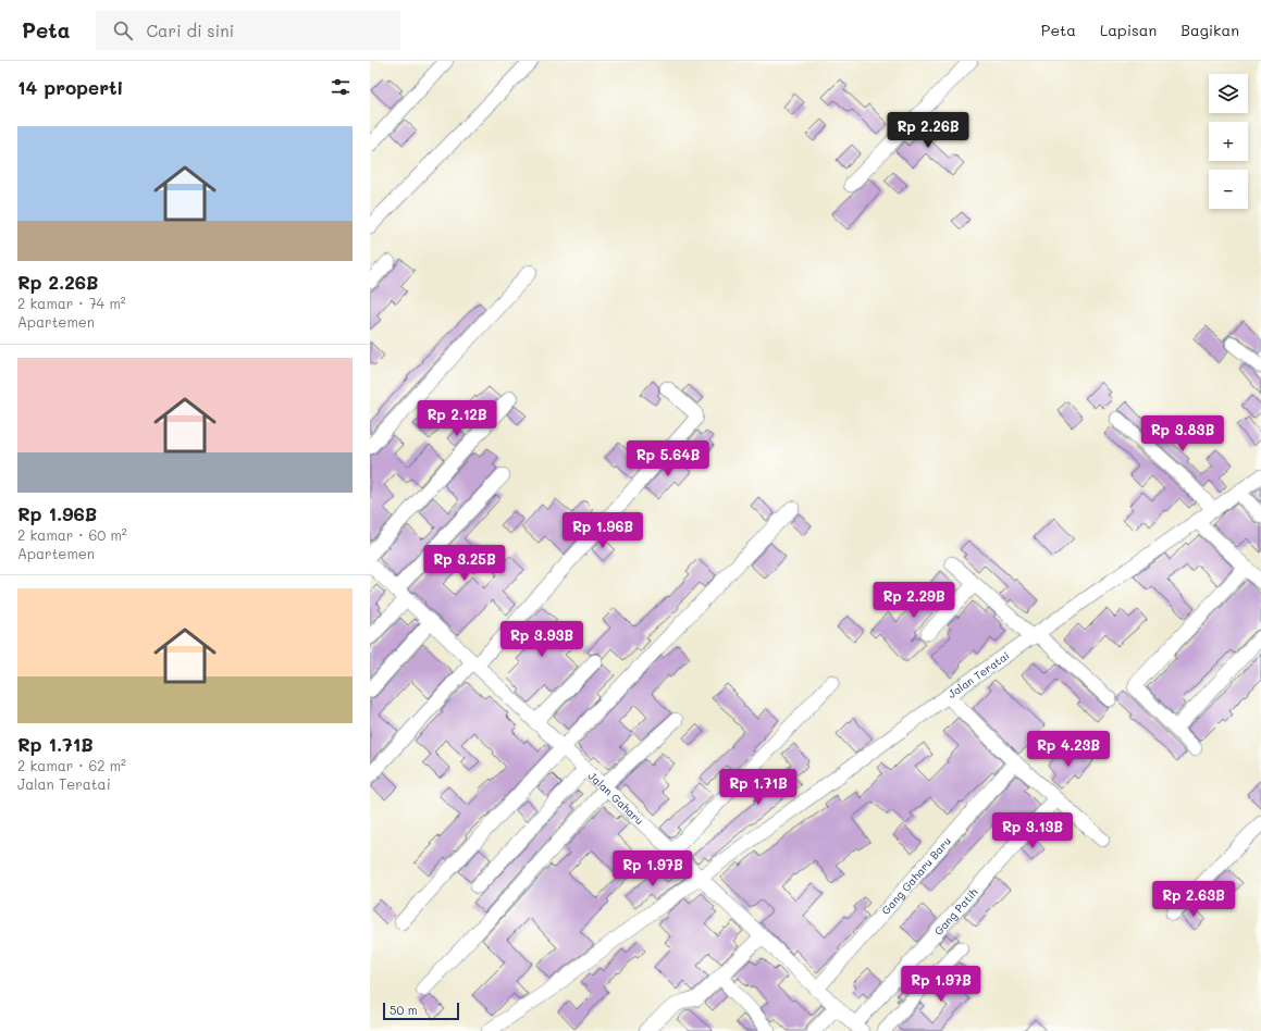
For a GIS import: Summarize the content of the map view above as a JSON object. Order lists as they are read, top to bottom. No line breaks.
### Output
{"streets":{"street":["Jalan Teratai","Jalan Gaharu","Gang Gaharu Baru","Gang Patih"]},"crossings":[["Jalan Teratai","Jalan Gaharu"],["Jalan Gaharu","Gang Gaharu Baru"],["Jalan Gaharu","Gang Patih"]],"scale_bar":"50 m","page":{"header":"Peta","search":"Cari di sini","nav":["Peta","Lapisan","Bagikan"],"heading":"14 properti","map_buttons":["+","−"],"price":["Rp 2.26B","Rp 2.12B","Rp 3.83B","Rp 5.64B","Rp 1.96B","Rp 3.25B","Rp 2.29B","Rp 3.93B","Rp 4.23B","Rp 1.71B","Rp 3.13B","Rp 1.97B","Rp 2.63B","Rp 1.97B"],"list":[{"name":"Rp 2.26B","note":"2 kamar · 74 m² · Apartemen"},{"name":"Rp 1.96B","note":"2 kamar · 60 m² · Apartemen"},{"name":"Rp 1.71B","note":"2 kamar · 62 m² · Jalan Teratai"}],"scale":"50 m"}}
